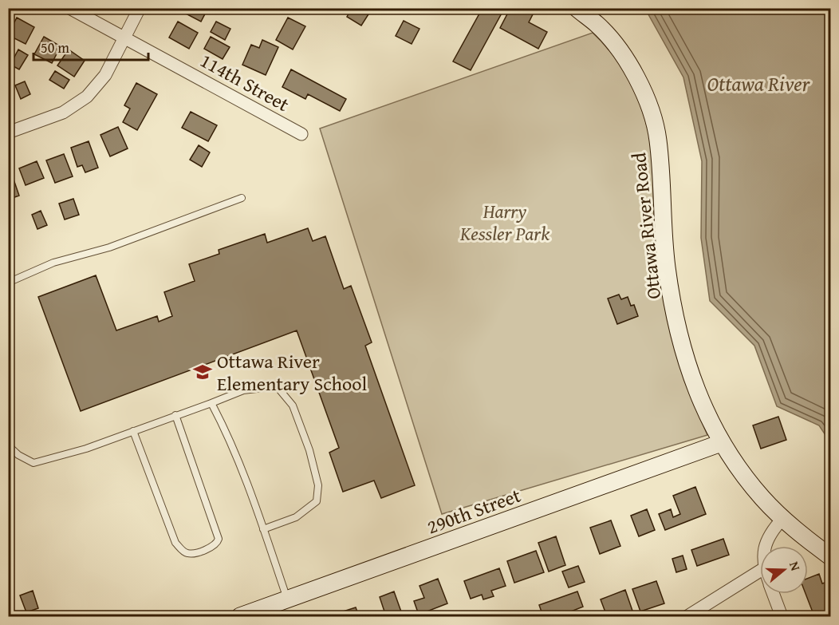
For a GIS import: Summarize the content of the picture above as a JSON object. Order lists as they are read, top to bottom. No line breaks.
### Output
{"streets":{"street":["114th Street","Ottawa River Road","290th Street"]},"crossings":[["Ottawa River Road","290th Street"]],"water":["Ottawa River"],"parks":["Harry Kessler Park"],"places":{"school or university":["Ottawa River Elementary School"]},"scale_bar":"50 m","north":"right"}
